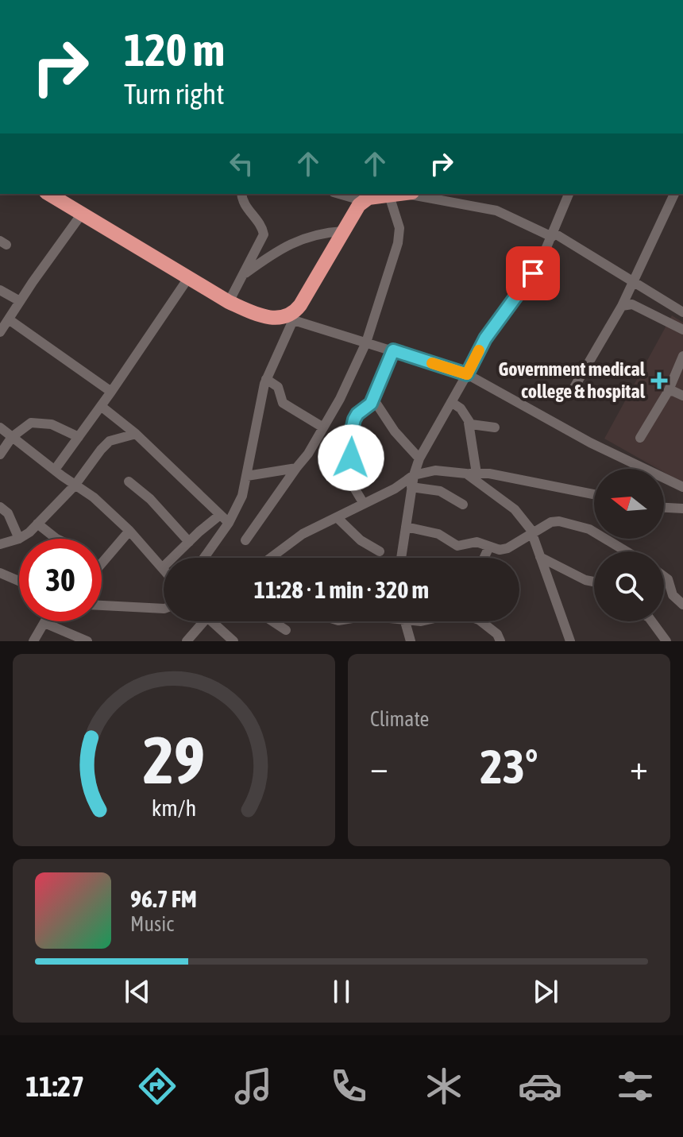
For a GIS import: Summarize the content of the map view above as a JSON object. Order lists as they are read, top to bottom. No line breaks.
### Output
{"places":{"health":["Government medical college & hospital"]},"north":"left","page":{"turn":["120 m","Turn right"],"limit":"30","trip":"11:28 · 1 min · 320 m","tile":"Climate","heat":["−","23°","+"],"song":["96.7 FM","Music"],"tabs":"11:27","gauge":["29","km/h"]}}
